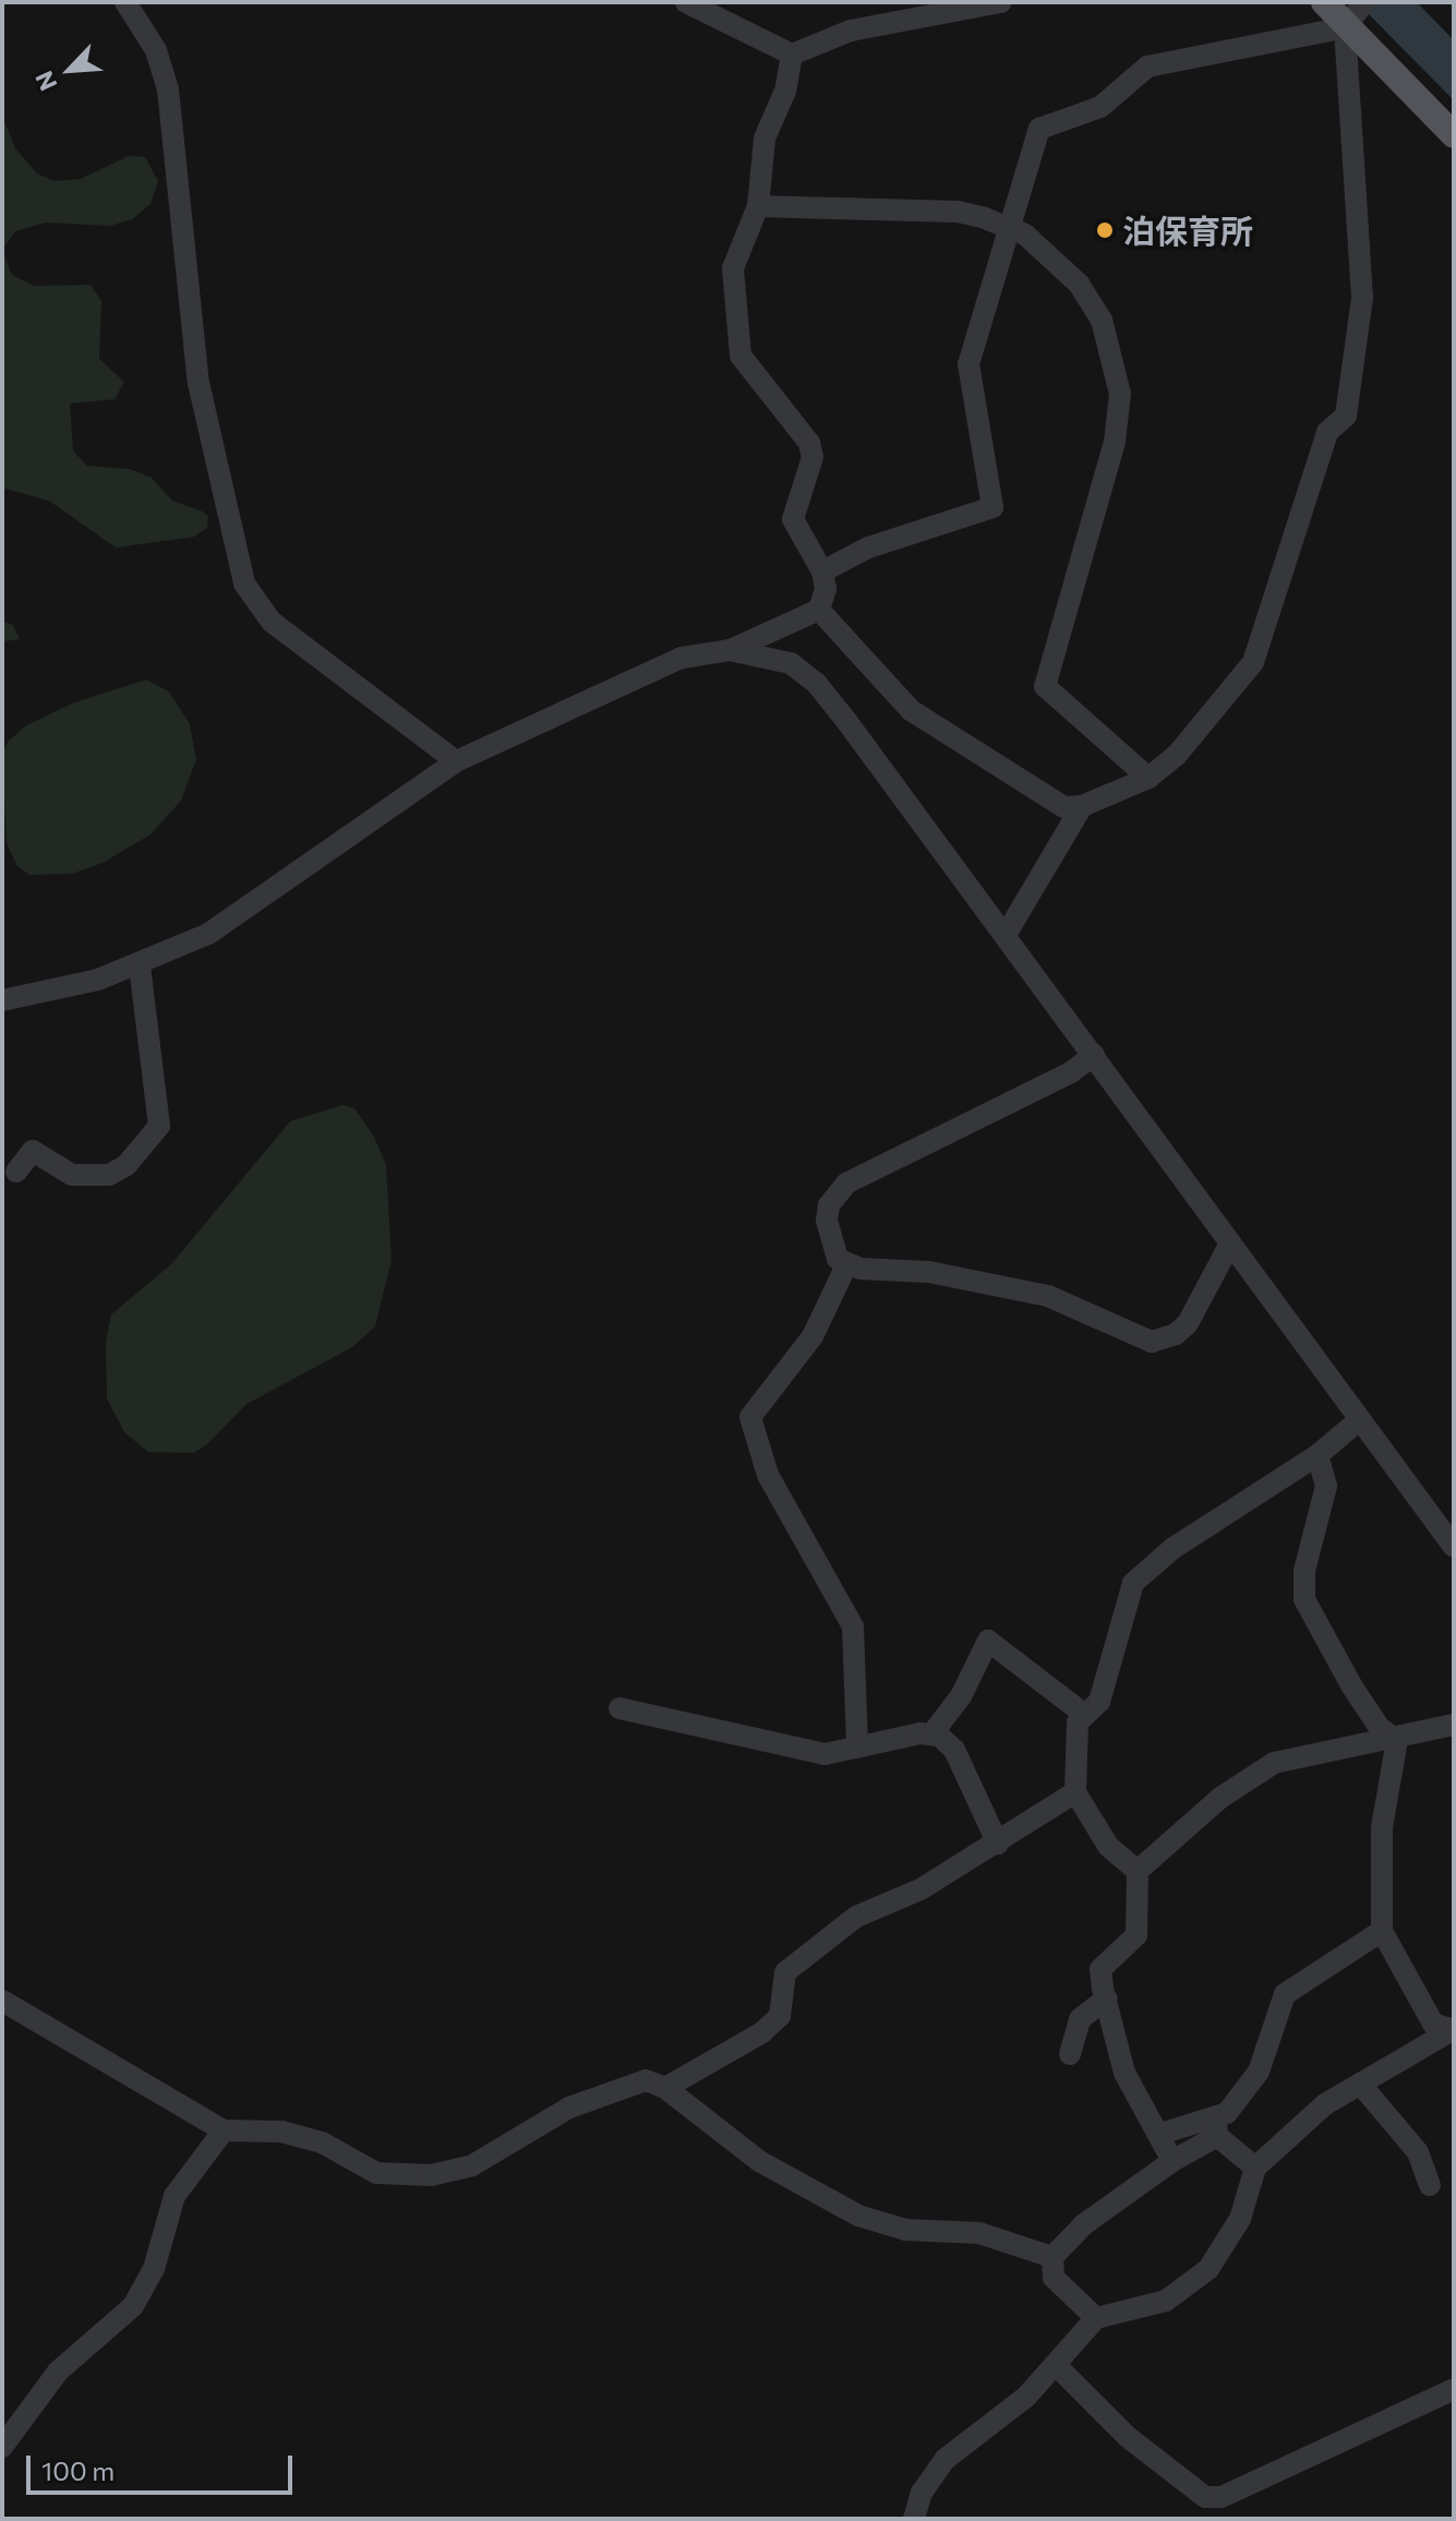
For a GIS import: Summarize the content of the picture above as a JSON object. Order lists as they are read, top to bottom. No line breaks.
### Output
{"places":["泊保育所"],"scale_bar":"100 m","north":"bottom left"}
